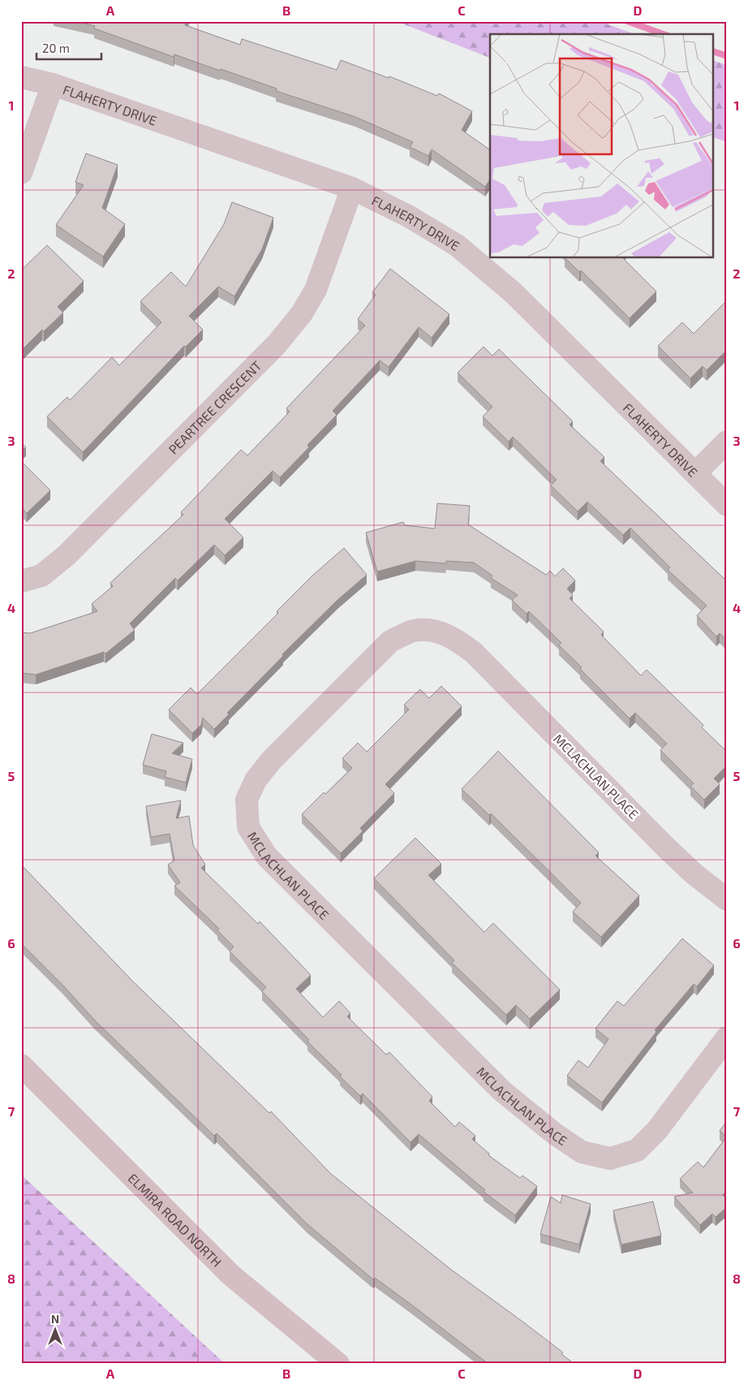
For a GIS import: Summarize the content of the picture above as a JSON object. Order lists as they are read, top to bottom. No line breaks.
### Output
{"streets":{"main road":["ELMIRA ROAD NORTH"],"street":["FLAHERTY DRIVE","PEARTREE CRESCENT","MCLACHLAN PLACE"]},"crossings":[["FLAHERTY DRIVE","PEARTREE CRESCENT"]],"scale_bar":"20 m","north":"top","grid":{"columns":["A","B","C","D"],"rows":["1","2","3","4","5","6","7","8"]}}
